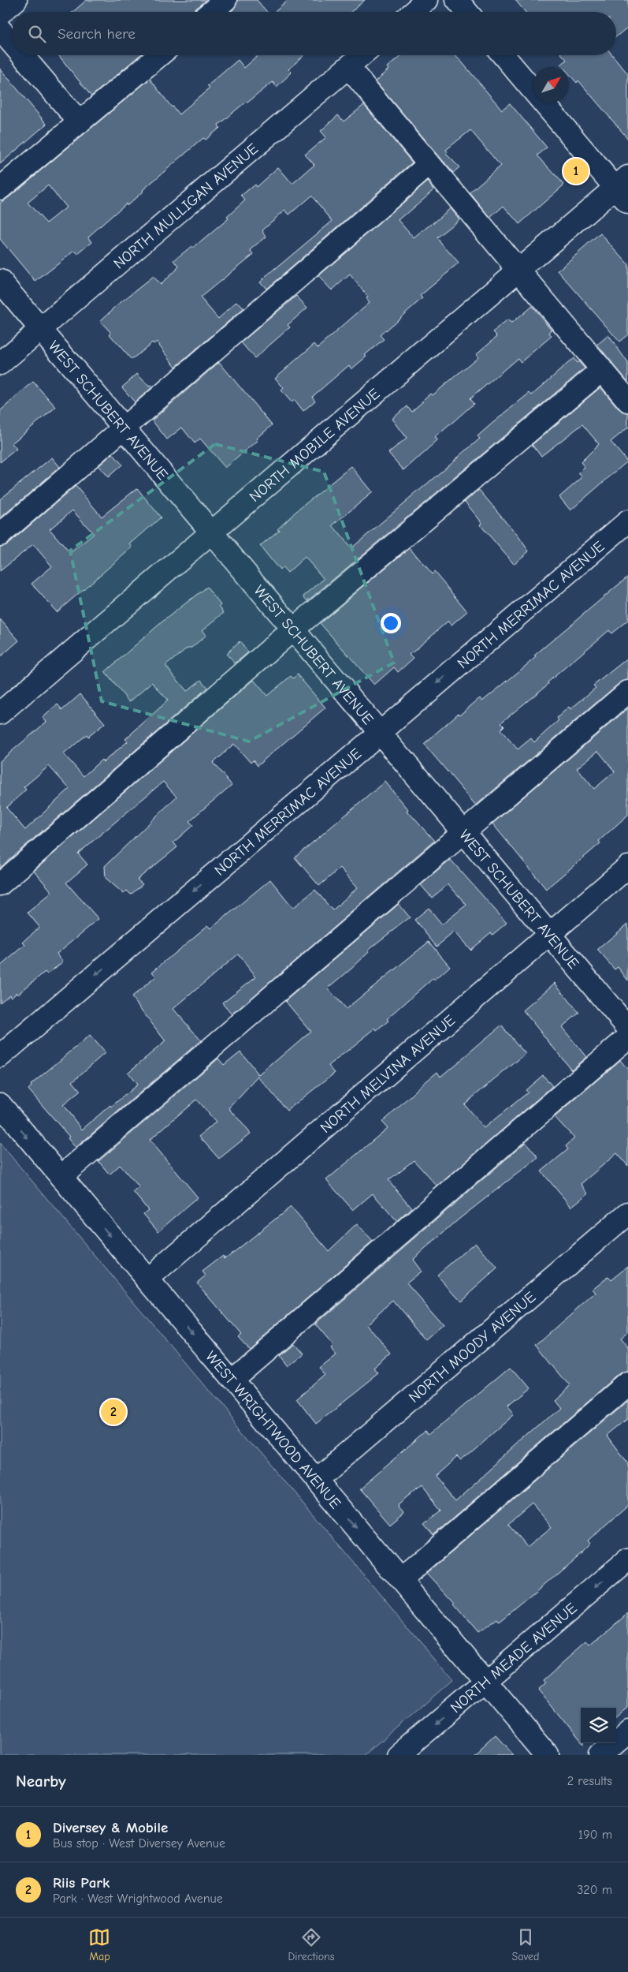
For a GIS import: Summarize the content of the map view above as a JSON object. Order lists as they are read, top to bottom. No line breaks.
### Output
{"streets":{"street":["NORTH MULLIGAN AVENUE","WEST SCHUBERT AVENUE","NORTH MOBILE AVENUE","NORTH MERRIMAC AVENUE","NORTH MELVINA AVENUE","NORTH MOODY AVENUE","WEST WRIGHTWOOD AVENUE","NORTH MEADE AVENUE"]},"crossings":[["NORTH MULLIGAN AVENUE","WEST SCHUBERT AVENUE"],["WEST SCHUBERT AVENUE","NORTH MOBILE AVENUE"],["WEST SCHUBERT AVENUE","NORTH MERRIMAC AVENUE"],["WEST SCHUBERT AVENUE","NORTH MELVINA AVENUE"],["NORTH MELVINA AVENUE","WEST WRIGHTWOOD AVENUE"],["NORTH MOODY AVENUE","WEST WRIGHTWOOD AVENUE"],["WEST WRIGHTWOOD AVENUE","NORTH MEADE AVENUE"]],"one_way":["WEST WRIGHTWOOD AVENUE"],"north":"top right","page":{"search":"Search here","pins":["1","2"],"heading":["Nearby","2 results"],"list":[{"mark":"1","name":"Diversey & Mobile","note":"Bus stop · West Diversey Avenue","value":"190 m"},{"mark":"2","name":"Riis Park","note":"Park · West Wrightwood Avenue","value":"320 m"}],"nav":["Map","Directions","Saved"]}}
